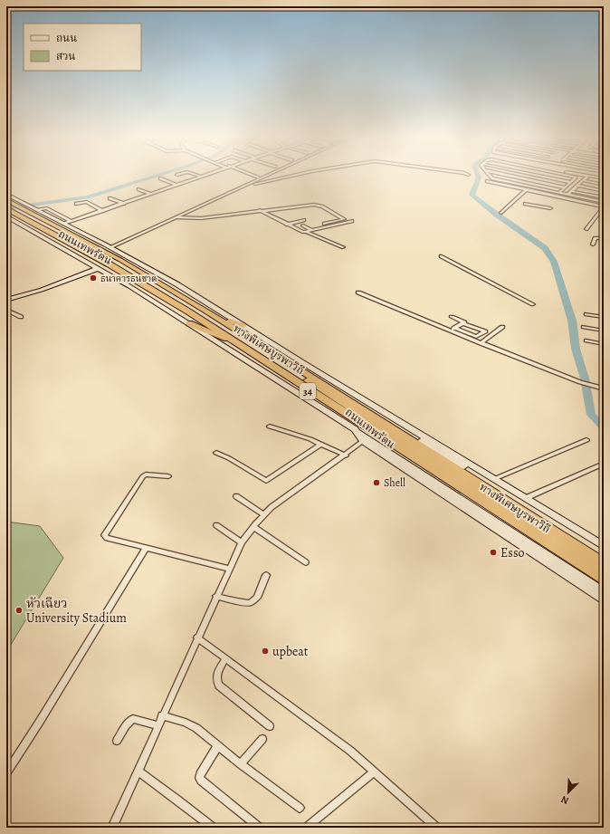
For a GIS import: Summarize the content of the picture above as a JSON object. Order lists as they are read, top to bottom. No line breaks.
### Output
{"streets":{"highway":["ถนนเทพรัตน","ทางพิเศษบูรพาวิถี","34"]},"crossings":[["ถนนเทพรัตน","ทางพิเศษบูรพาวิถี"]],"places":["ธนาคารธนชาต","Shell","Esso","หัวเฉียว University Stadium","upbeat"],"legend":["ถนน","สวน"],"north":"bottom left"}
